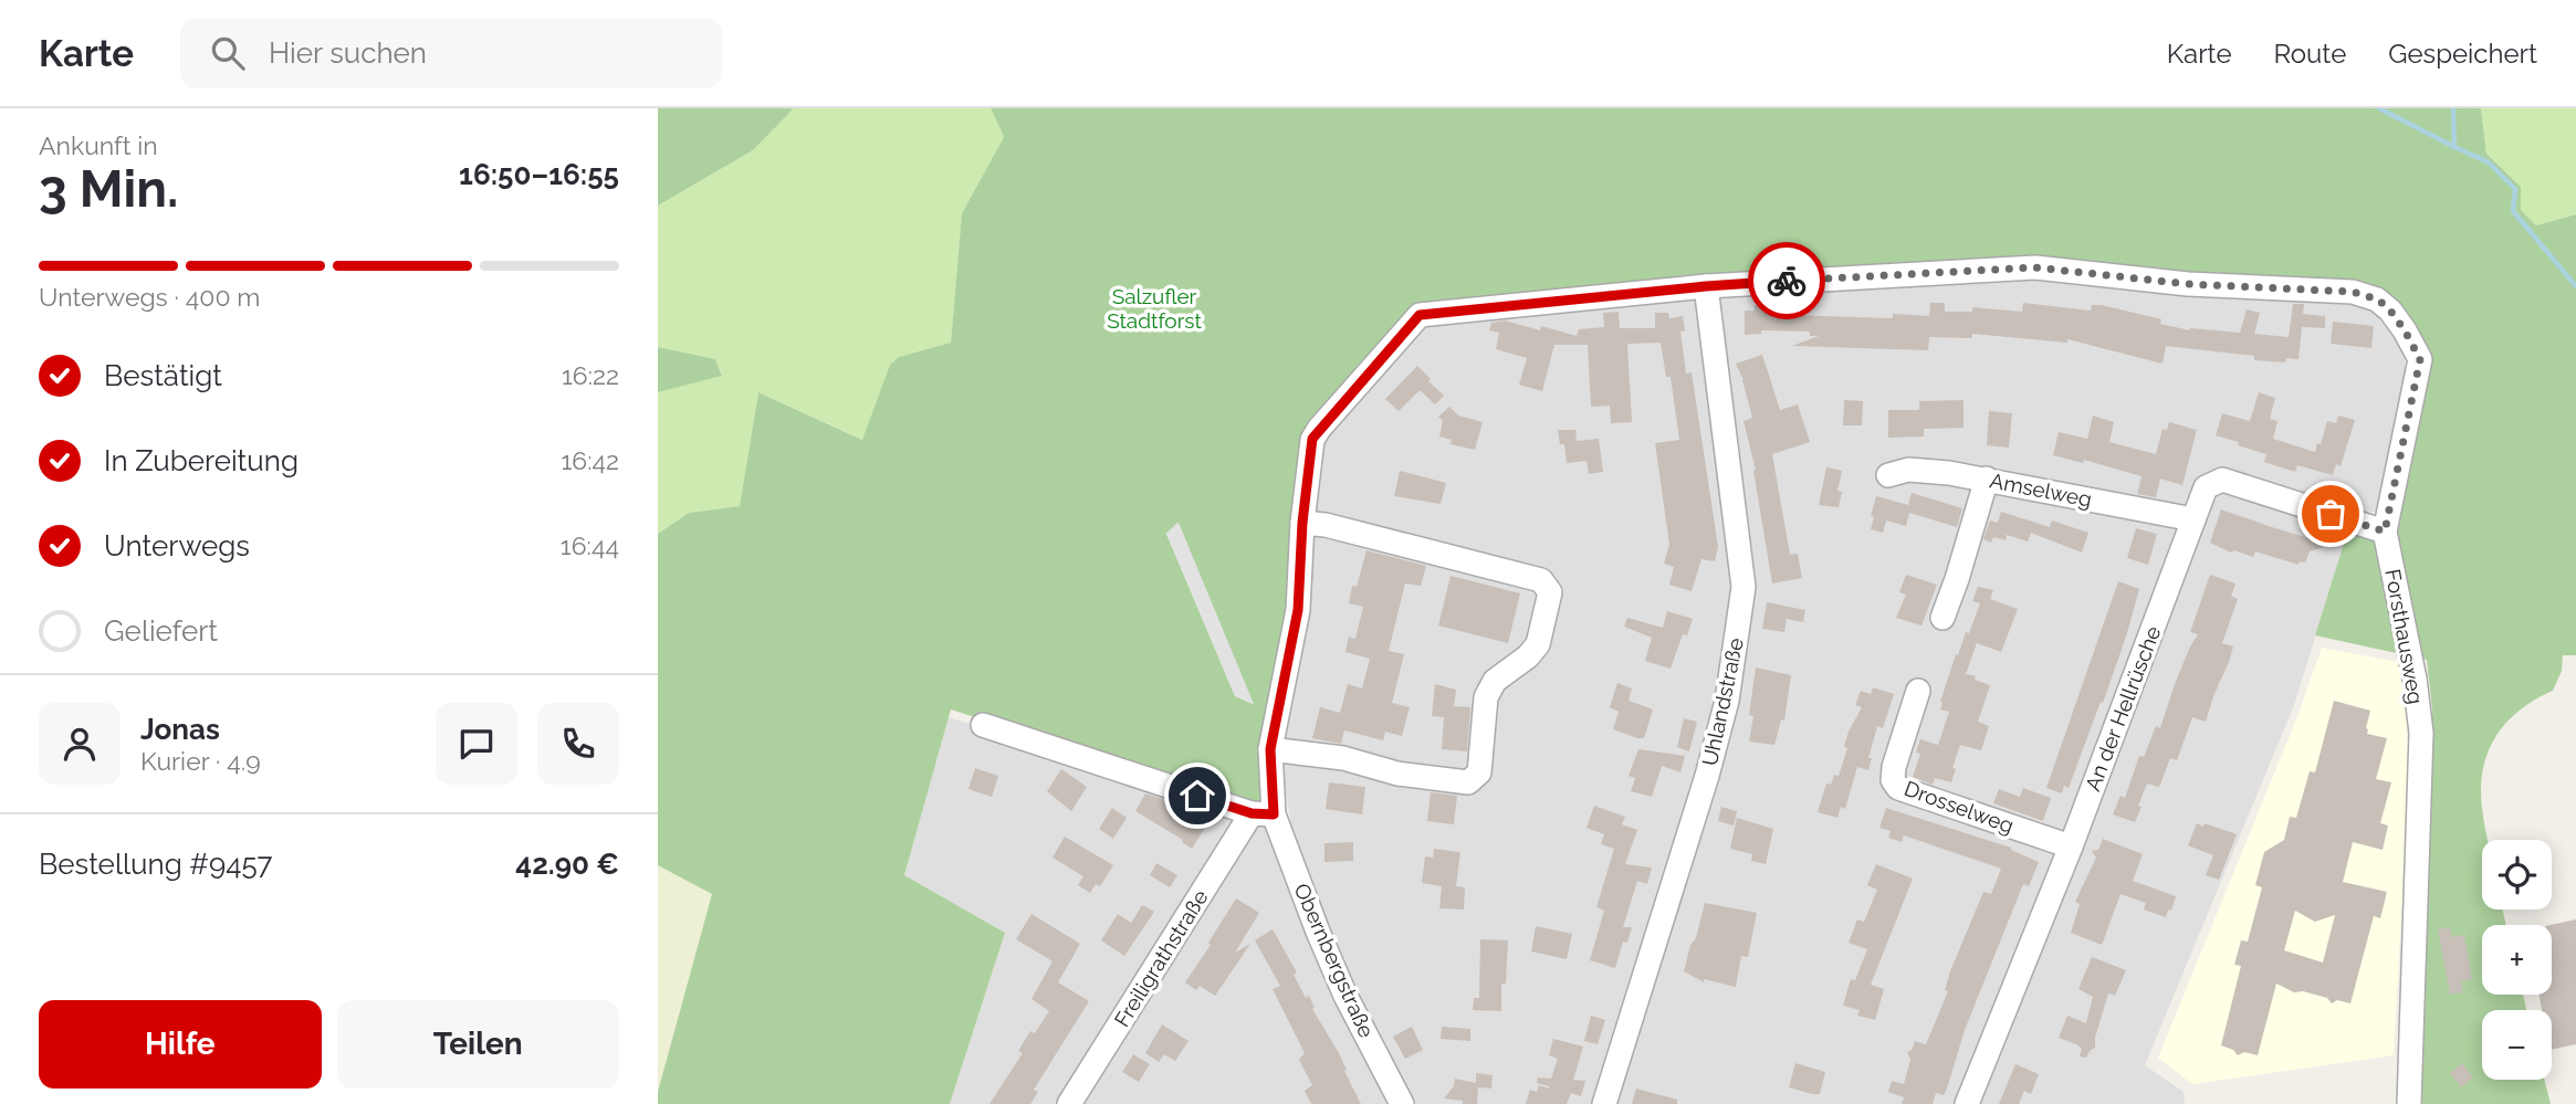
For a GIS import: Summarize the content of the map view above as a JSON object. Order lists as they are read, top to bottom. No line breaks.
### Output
{"streets":{"street":["Amselweg","Forsthausweg","Uhlandstraße","An der Hellrüsche","Drosselweg","Freiligrathstraße","Obernbergstraße"]},"crossings":[["Amselweg","An der Hellrüsche"],["Forsthausweg","Uhlandstraße"],["Forsthausweg","An der Hellrüsche"],["Forsthausweg","Freiligrathstraße"],["Forsthausweg","Obernbergstraße"],["An der Hellrüsche","Drosselweg"],["Freiligrathstraße","Obernbergstraße"]],"parks":["Salzufler Stadtforst"],"page":{"header":"Karte","search":"Hier suchen","nav":["Karte","Route","Gespeichert"],"heading":["3 Min.","Ankunft in","16:50–16:55"],"panel":["Jonas","Kurier · 4.9","Bestellung #9457","42.90 €"],"bar":"Unterwegs · 400 m","list":[["Bestätigt","16:22"],["In Zubereitung","16:42"],["Unterwegs","16:44"],"Geliefert"],"map_buttons":["+","−"],"buttons":["Hilfe","Teilen"]}}
